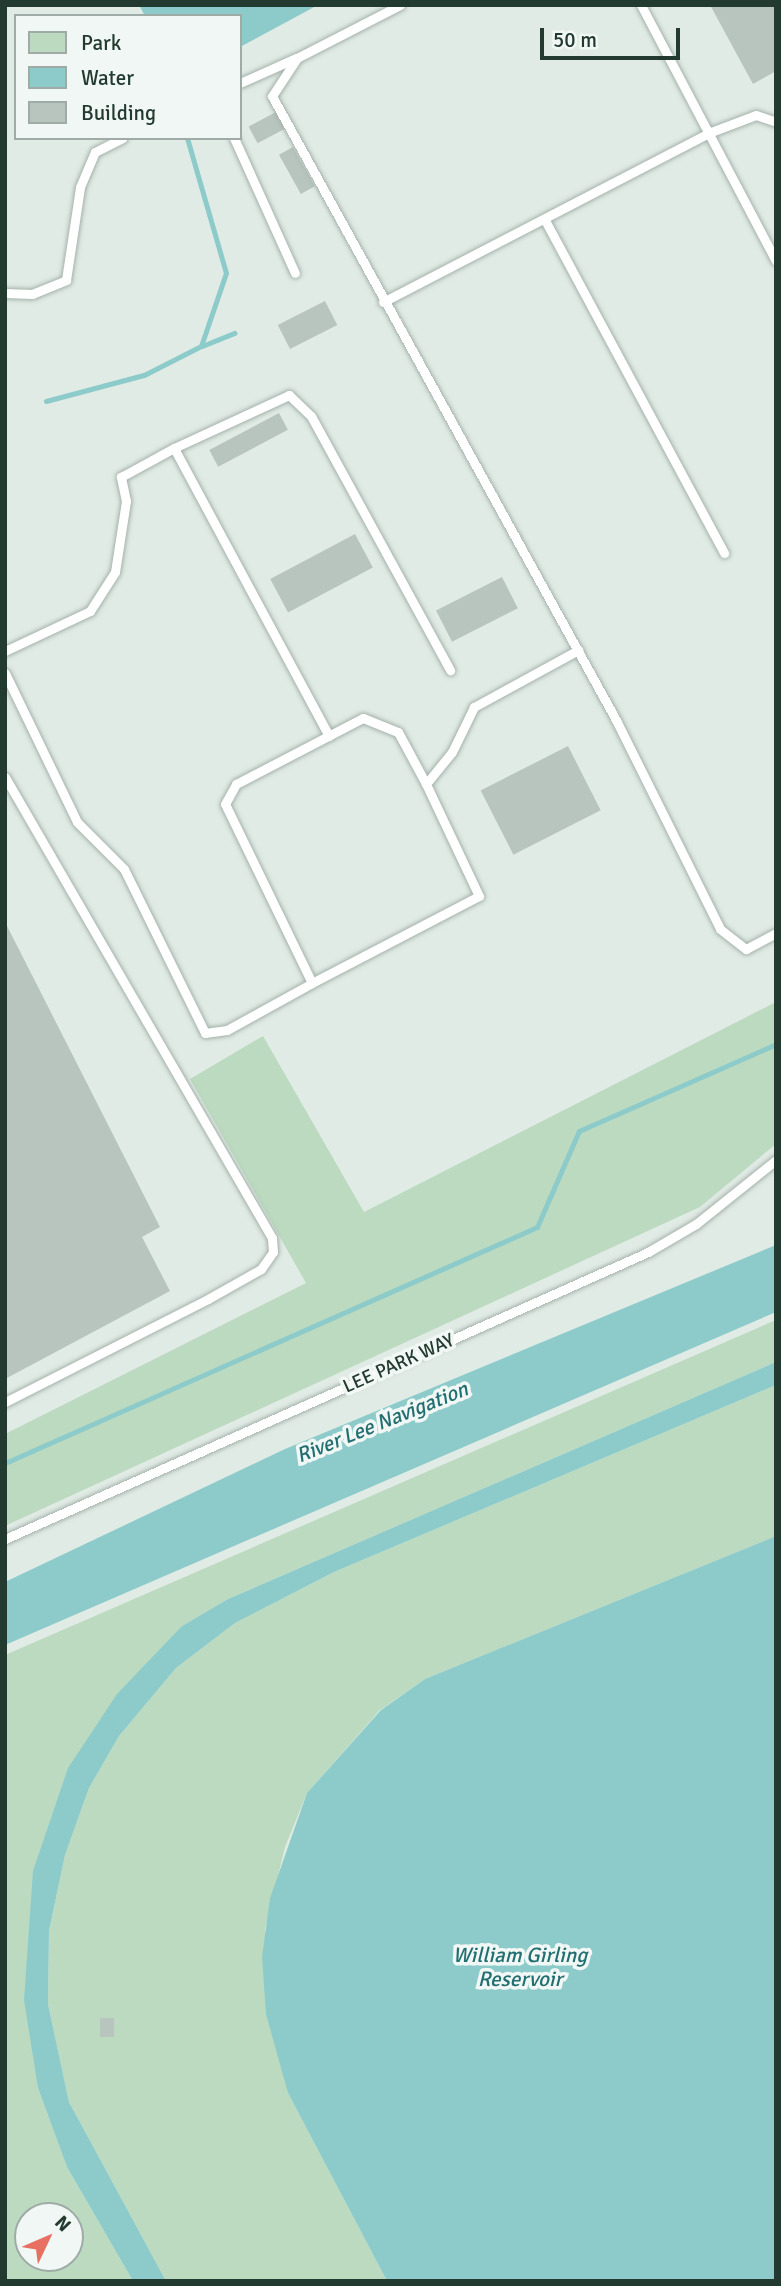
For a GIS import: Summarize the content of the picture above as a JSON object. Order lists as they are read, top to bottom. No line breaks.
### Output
{"streets":{"lane":["LEE PARK WAY"]},"water":["River Lee Navigation","William Girling Reservoir"],"legend":["Park","Water","Building"],"scale_bar":"50 m","north":"top right"}
